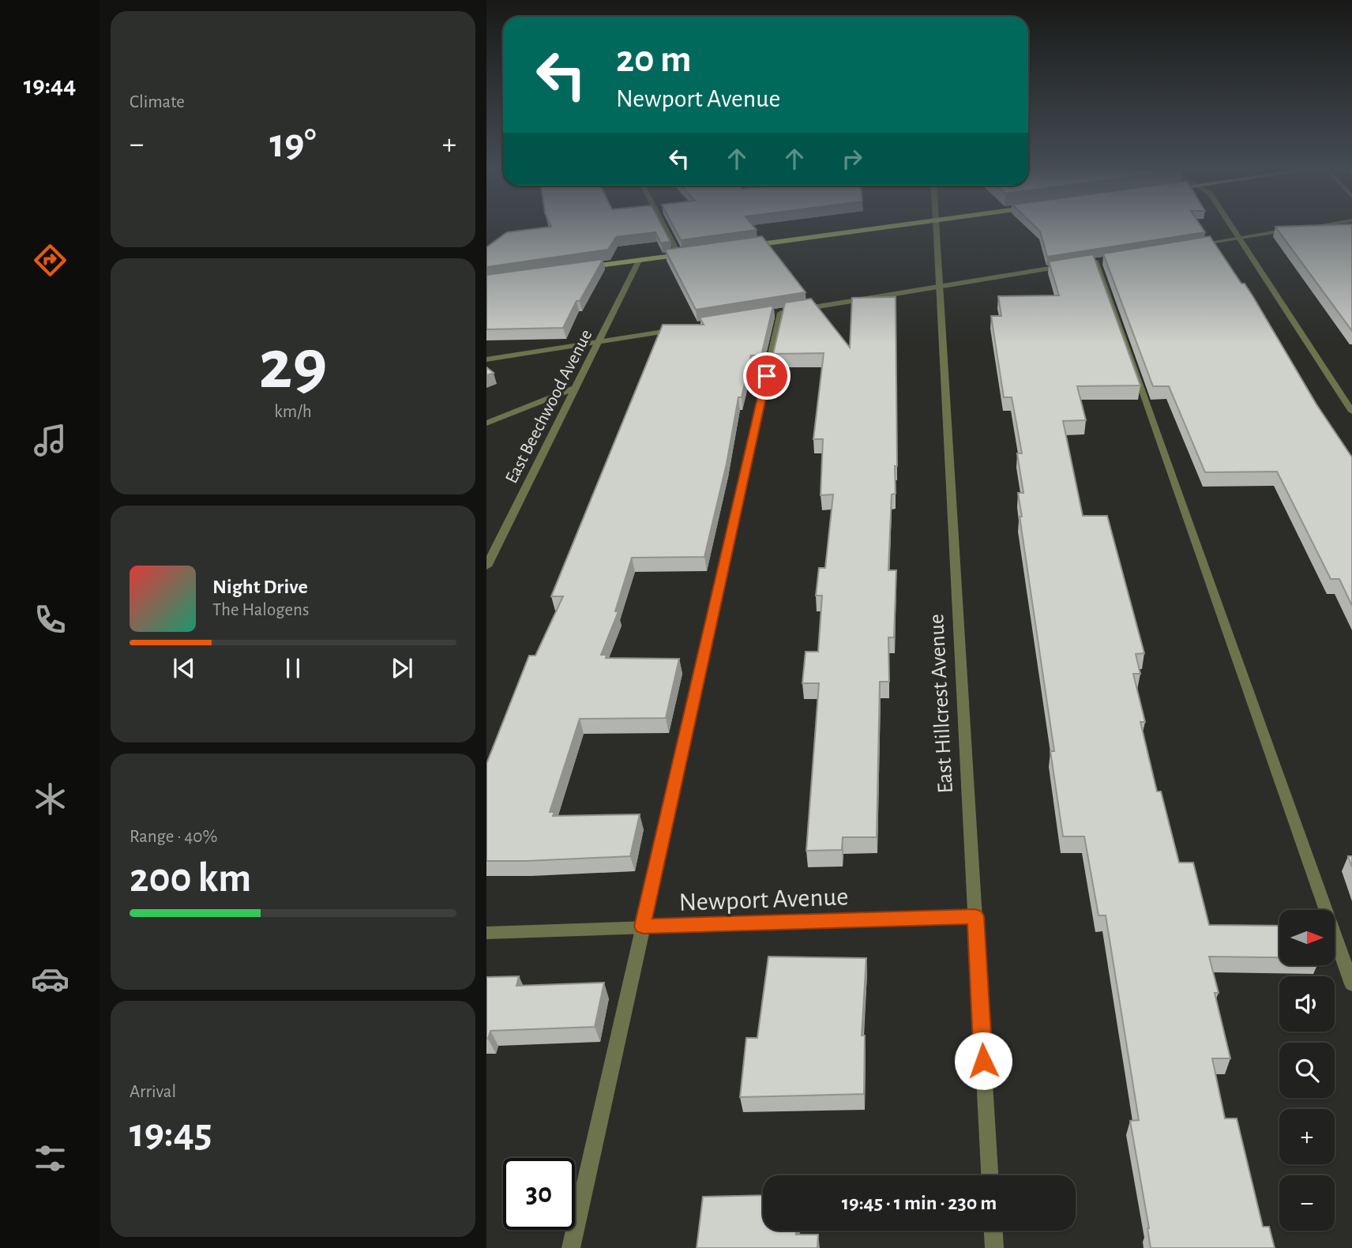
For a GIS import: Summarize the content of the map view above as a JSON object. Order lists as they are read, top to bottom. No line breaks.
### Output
{"streets":{"street":["East Beechwood Avenue","East Hillcrest Avenue","Newport Avenue"]},"crossings":[["East Hillcrest Avenue","Newport Avenue"]],"north":"right","page":{"tabs":"19:44","tile":["Climate",["29","km/h"],["Range · 40%","200 km"],["Arrival","19:45"]],"turn":["20 m","Newport Avenue"],"heat":["−","19°","+"],"song":["Night Drive","The Halogens"],"map_buttons":["+","−"],"limit":"30","trip":"19:45 · 1 min · 230 m"}}
